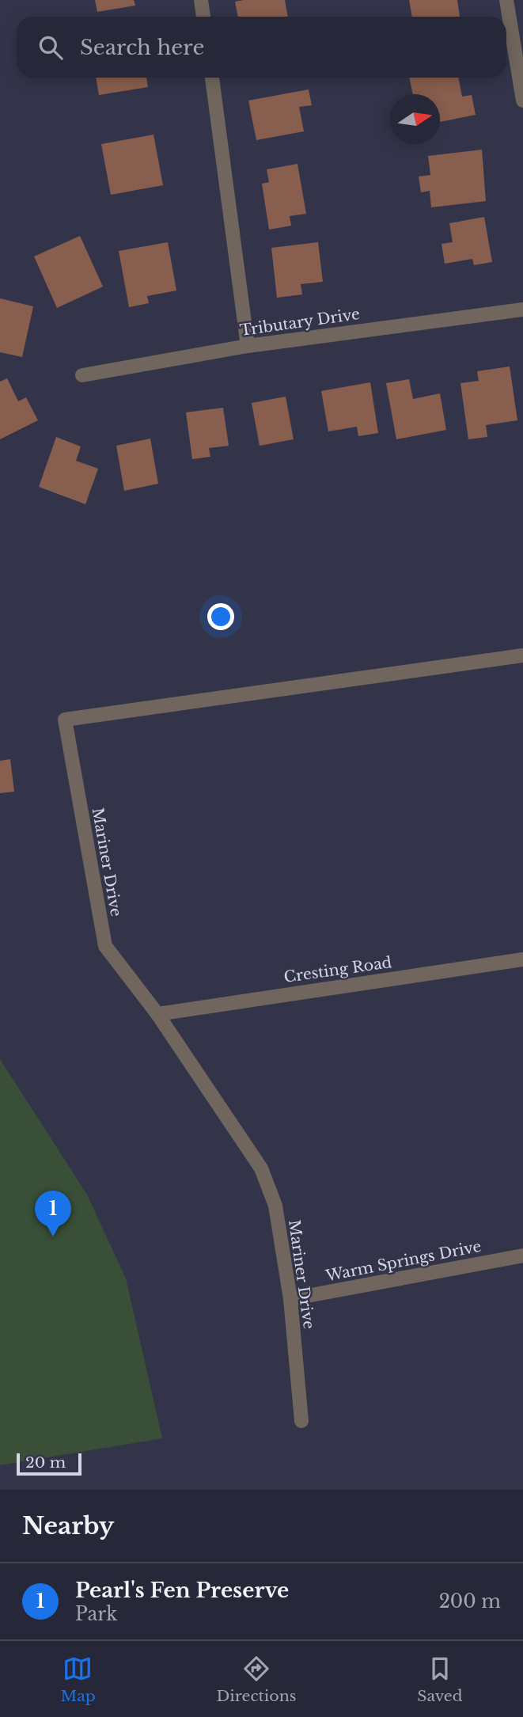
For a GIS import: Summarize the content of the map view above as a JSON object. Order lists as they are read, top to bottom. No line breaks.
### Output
{"streets":{"street":["Tributary Drive","Mariner Drive","Cresting Road","Warm Springs Drive"]},"crossings":[["Mariner Drive","Cresting Road"],["Mariner Drive","Warm Springs Drive"]],"scale_bar":"20 m","north":"right","page":{"search":"Search here","pins":"1","scale":"20 m","heading":"Nearby","list":[{"mark":"1","name":"Pearl's Fen Preserve","note":"Park","value":"200 m"}],"nav":["Map","Directions","Saved"]}}
